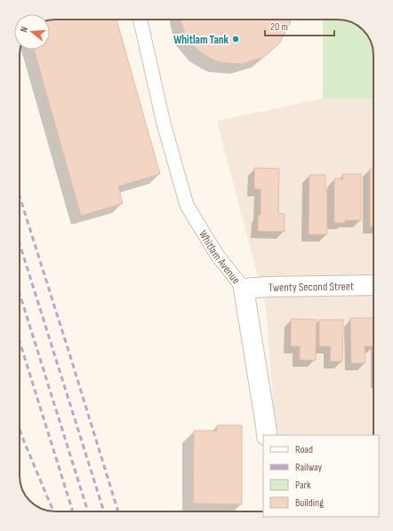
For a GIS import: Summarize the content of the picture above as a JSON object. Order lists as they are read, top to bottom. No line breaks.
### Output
{"streets":{"street":["Whitlam Avenue","Twenty Second Street"]},"crossings":[["Whitlam Avenue","Twenty Second Street"]],"places":["Whitlam Tank"],"legend":["Road","Railway","Park","Building"],"scale_bar":"20 m","north":"left"}
